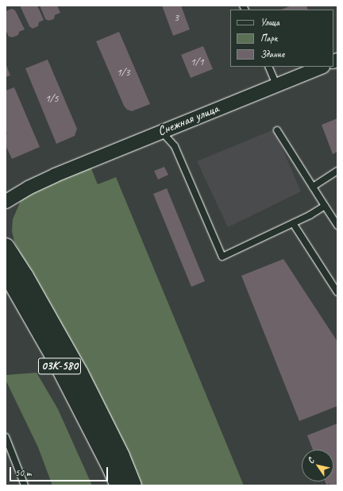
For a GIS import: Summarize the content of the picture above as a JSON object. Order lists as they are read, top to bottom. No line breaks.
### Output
{"streets":{"highway":["03К-580"],"street":["Снежная улица"]},"house_numbers":["3","1/1","1/3","1/5"],"legend":["Улица","Парк","Здание"],"scale_bar":"50 m","north":"top left"}
